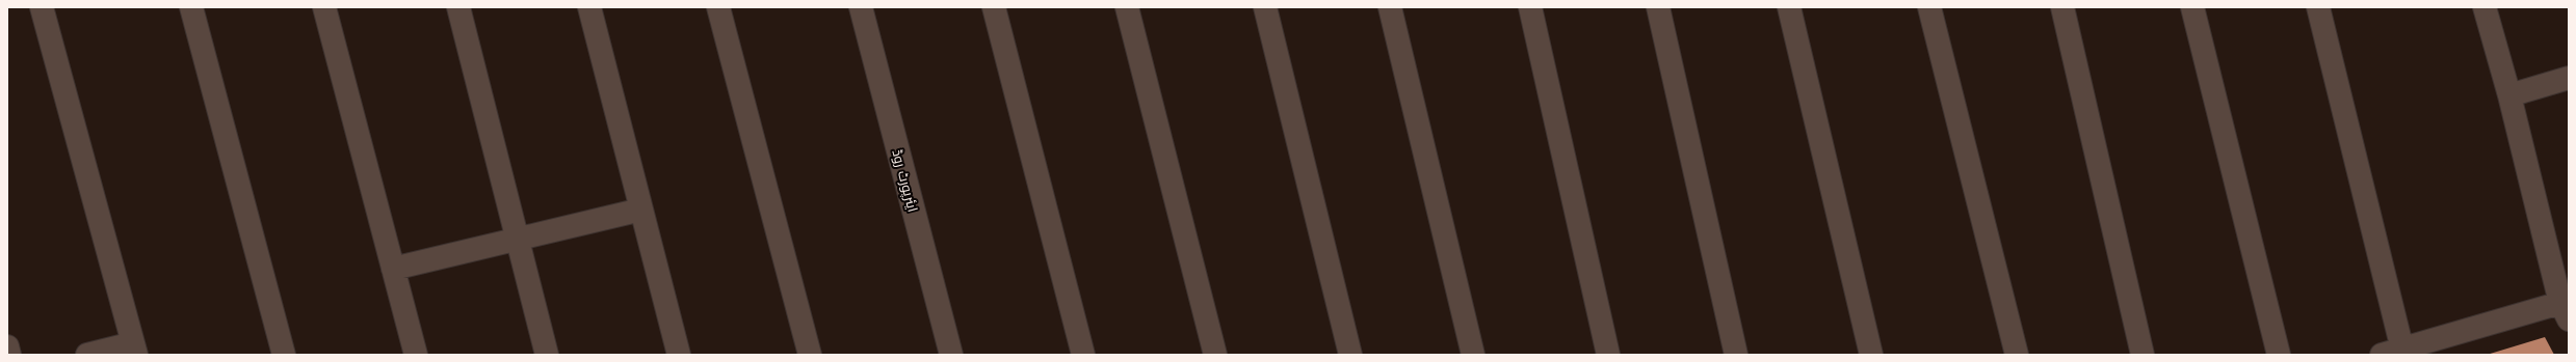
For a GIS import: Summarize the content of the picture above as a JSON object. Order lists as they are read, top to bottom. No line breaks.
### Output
{"streets":{"street":["ایئرپورٹ روڈ"]}}
